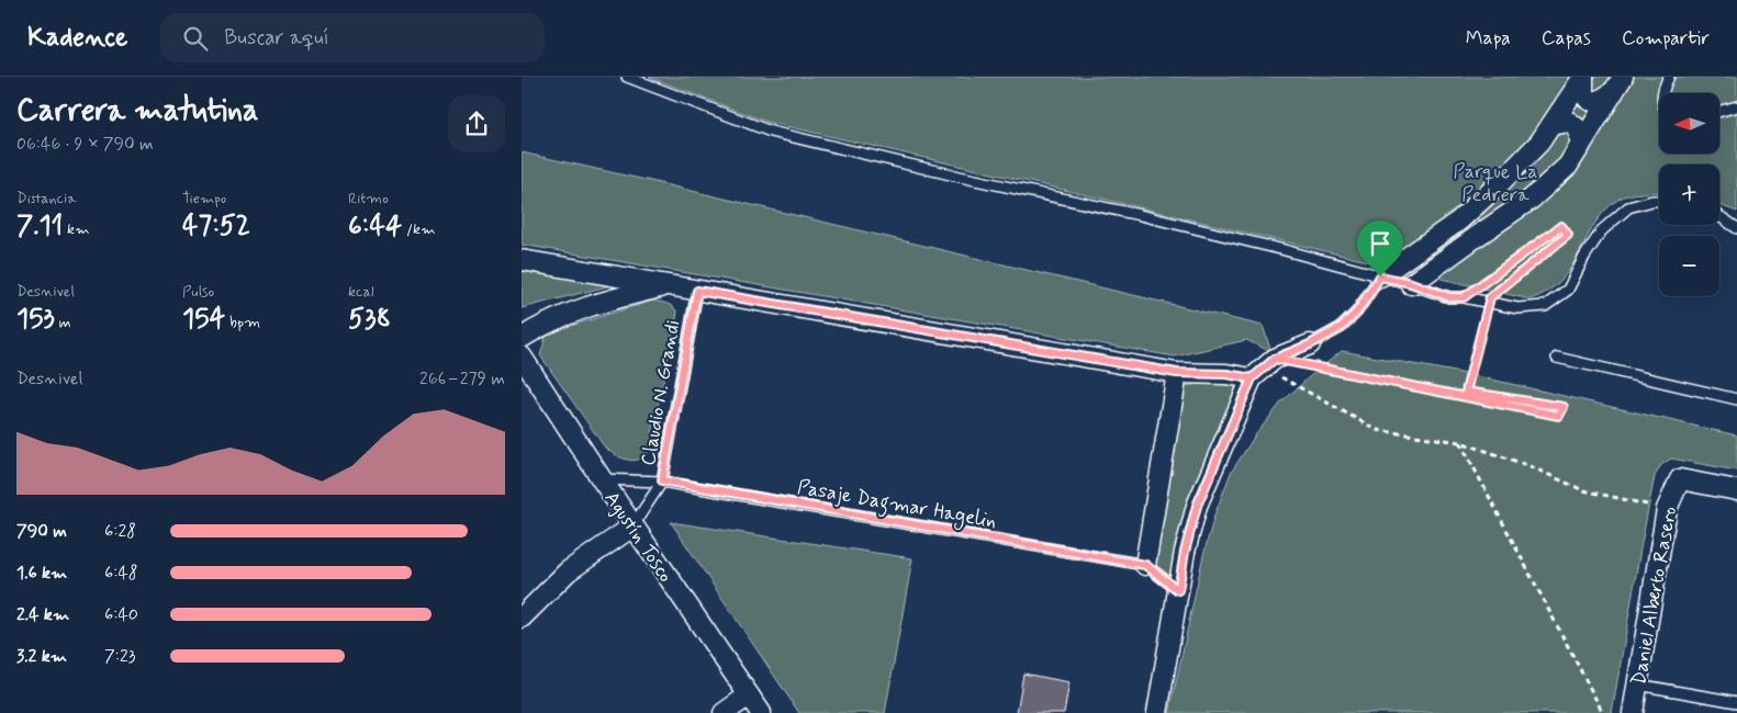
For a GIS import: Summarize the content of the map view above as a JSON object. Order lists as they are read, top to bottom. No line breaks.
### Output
{"streets":{"street":["Agustín Tosco","Daniel Alberto Rasero"],"lane":["Claudio N. Grandi","Pasaje Dagmar Hagelin"]},"crossings":[["Claudio N. Grandi","Pasaje Dagmar Hagelin"],["Claudio N. Grandi","Agustín Tosco"],["Pasaje Dagmar Hagelin","Agustín Tosco"]],"parks":["Parque La Pedrera"],"north":"left","page":{"header":"Kadence","search":"Buscar aquí","nav":["Mapa","Capas","Compartir"],"heading":["Carrera matutina","06:46 · 9 × 790 m"],"map_buttons":["+","−"],"stats":[["Distancia","7.11 km"],["Tiempo","47:52"],["Ritmo","6:44 /km"],["Desnivel","153 m"],["Pulso","154 bpm"],["kcal","538"]],"chart":["Desnivel","266–279 m"],"list":[{"name":"790 m","note":"6:28"},{"name":"1.6 km","note":"6:48"},{"name":"2.4 km","note":"6:40"},{"name":"3.2 km","note":"7:23"}]}}
